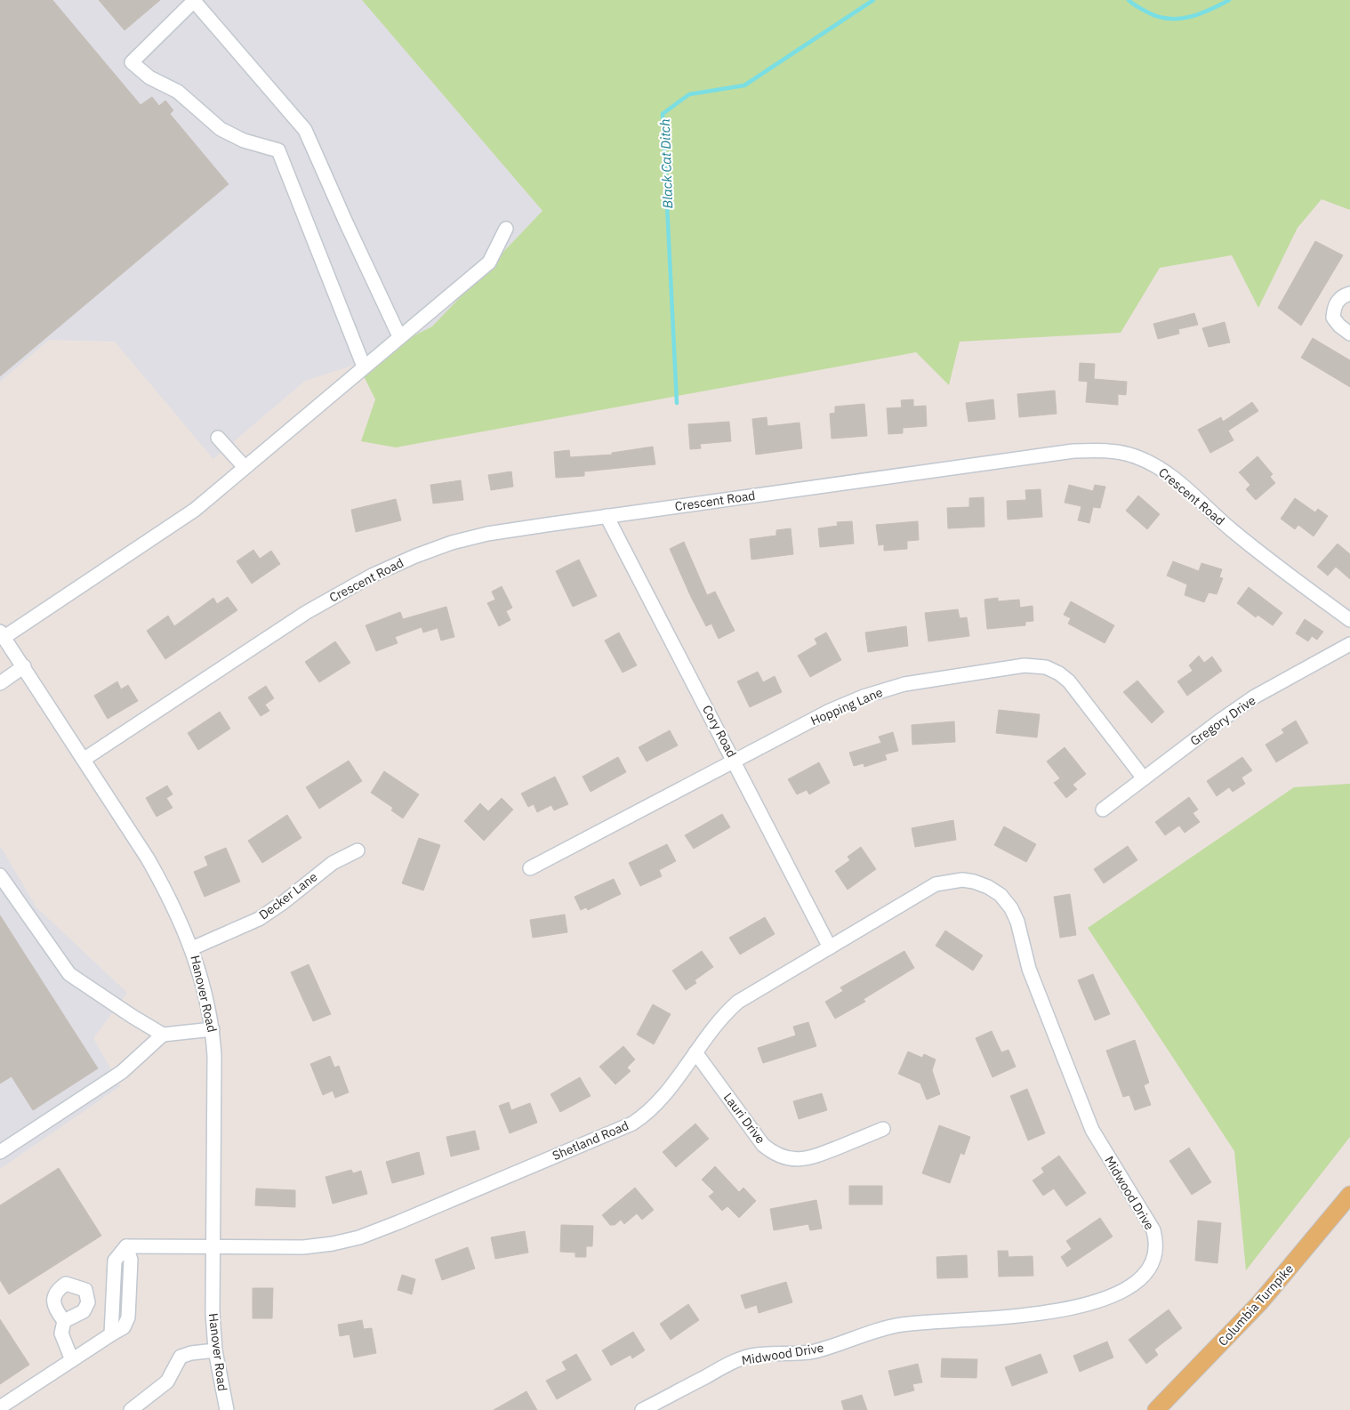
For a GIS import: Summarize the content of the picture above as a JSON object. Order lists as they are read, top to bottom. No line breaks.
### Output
{"streets":{"main road":["Columbia Turnpike"],"street":["Crescent Road","Hopping Lane","Gregory Drive","Cory Road","Decker Lane","Hanover Road","Lauri Drive","Shetland Road","Midwood Drive"]},"crossings":[["Crescent Road","Cory Road"],["Crescent Road","Hanover Road"],["Hopping Lane","Gregory Drive"],["Hopping Lane","Cory Road"],["Cory Road","Shetland Road"],["Decker Lane","Hanover Road"],["Hanover Road","Shetland Road"],["Lauri Drive","Shetland Road"],["Shetland Road","Midwood Drive"]],"water":["Black Cat Ditch"]}
